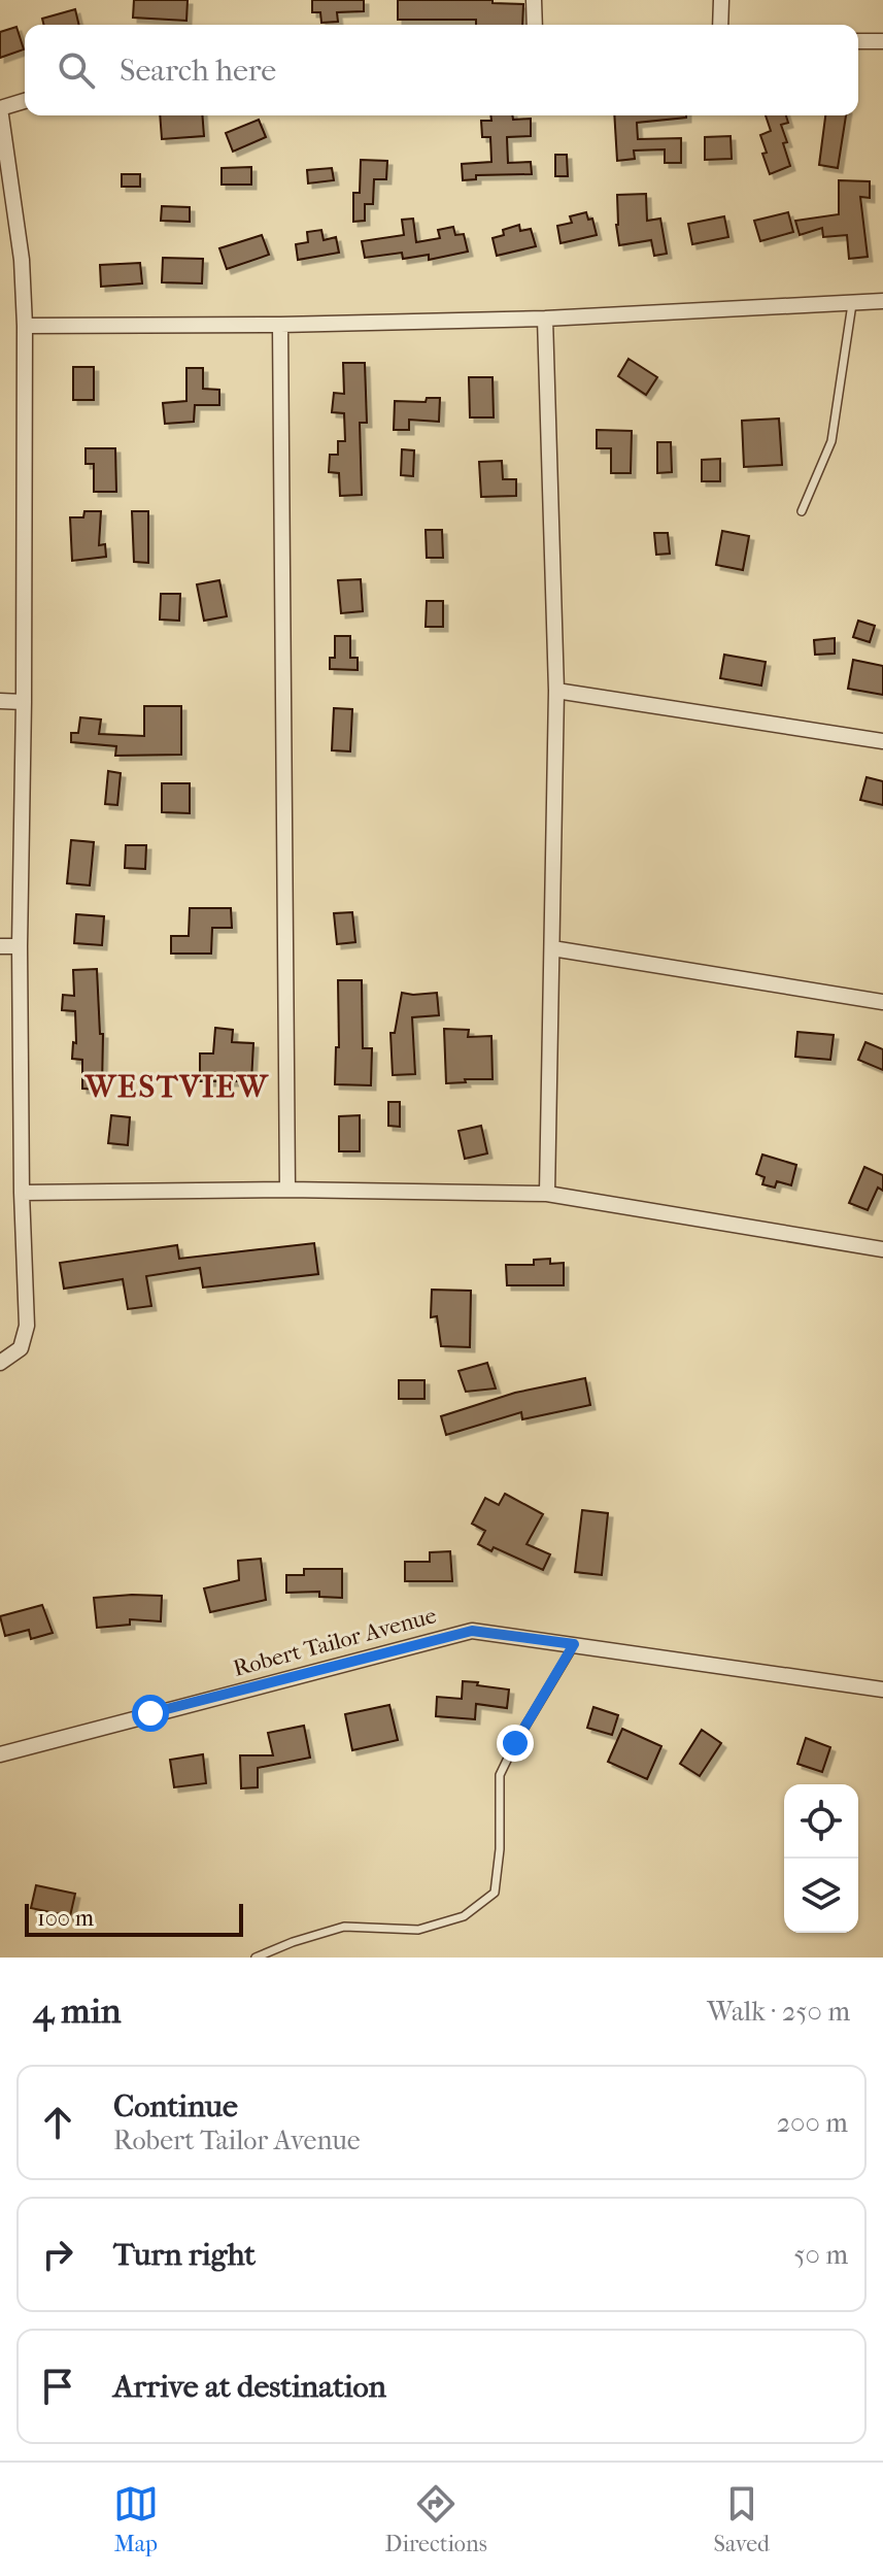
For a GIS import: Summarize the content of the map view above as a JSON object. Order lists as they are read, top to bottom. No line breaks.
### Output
{"streets":{"street":["Robert Tailor Avenue"]},"districts":["WESTVIEW"],"scale_bar":"100 m","page":{"search":"Search here","scale":"100 m","heading":["4 min","Walk · 250 m"],"list":[["Continue","Robert Tailor Avenue","200 m"],["Turn right","50 m"],"Arrive at destination"],"nav":["Map","Directions","Saved"]}}
